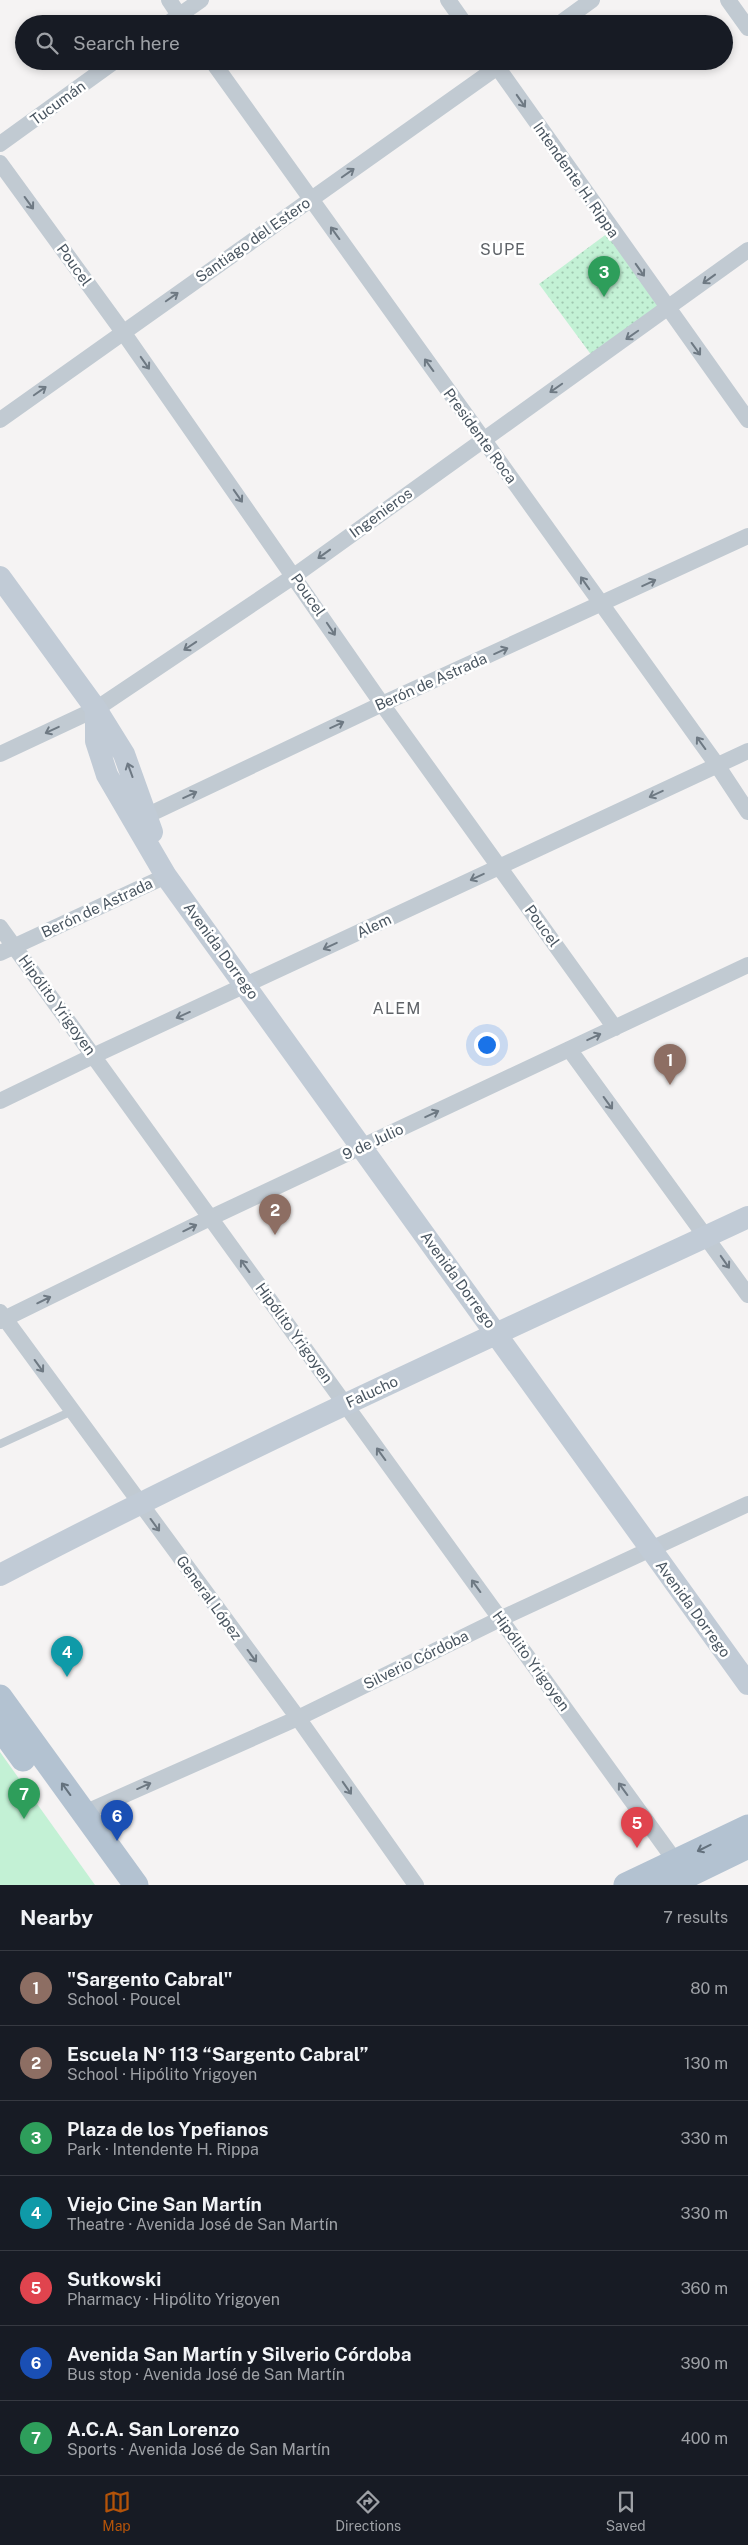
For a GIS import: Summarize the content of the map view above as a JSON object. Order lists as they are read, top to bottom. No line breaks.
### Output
{"streets":{"main road":["Avenida Dorrego","Falucho"],"street":["Tucumán","Intendente H. Rippa","Santiago del Estero","Poucel","Presidente Roca","Ingenieros","Berón de Astrada","Alem","Hipólito Yrigoyen","9 de Julio","General López","Silverio Córdoba"]},"crossings":[["Intendente H. Rippa","Ingenieros"],["Santiago del Estero","Poucel"],["Santiago del Estero","Presidente Roca"],["Poucel","Ingenieros"],["Poucel","Berón de Astrada"],["Poucel","Alem"],["Poucel","9 de Julio"],["Presidente Roca","Ingenieros"],["Presidente Roca","Berón de Astrada"],["Presidente Roca","Alem"],["Ingenieros","Avenida Dorrego"],["Berón de Astrada","Avenida Dorrego"],["Berón de Astrada","Hipólito Yrigoyen"],["Alem","Avenida Dorrego"],["Alem","Hipólito Yrigoyen"],["Avenida Dorrego","9 de Julio"],["Avenida Dorrego","Falucho"],["Avenida Dorrego","Silverio Córdoba"],["Hipólito Yrigoyen","9 de Julio"],["Hipólito Yrigoyen","Falucho"],["Hipólito Yrigoyen","Silverio Córdoba"],["9 de Julio","General López"],["Falucho","General López"],["General López","Silverio Córdoba"]],"one_way":["Intendente H. Rippa","Santiago del Estero","Poucel","Presidente Roca","Ingenieros","Berón de Astrada","Alem","Hipólito Yrigoyen","9 de Julio","General López"],"districts":["SUPE","ALEM"],"page":{"search":"Search here","pins":["3","1","2","4","7","6","5"],"heading":["Nearby","7 results"],"list":[{"mark":"1","name":"\"Sargento Cabral\"","note":"School · Poucel","value":"80 m"},{"mark":"2","name":"Escuela Nº 113 “Sargento Cabral”","note":"School · Hipólito Yrigoyen","value":"130 m"},{"mark":"3","name":"Plaza de los Ypefianos","note":"Park · Intendente H. Rippa","value":"330 m"},{"mark":"4","name":"Viejo Cine San Martín","note":"Theatre · Avenida José de San Martín","value":"330 m"},{"mark":"5","name":"Sutkowski","note":"Pharmacy · Hipólito Yrigoyen","value":"360 m"},{"mark":"6","name":"Avenida San Martín y Silverio Córdoba","note":"Bus stop · Avenida José de San Martín","value":"390 m"},{"mark":"7","name":"A.C.A. San Lorenzo","note":"Sports · Avenida José de San Martín","value":"400 m"}],"nav":["Map","Directions","Saved"]}}
